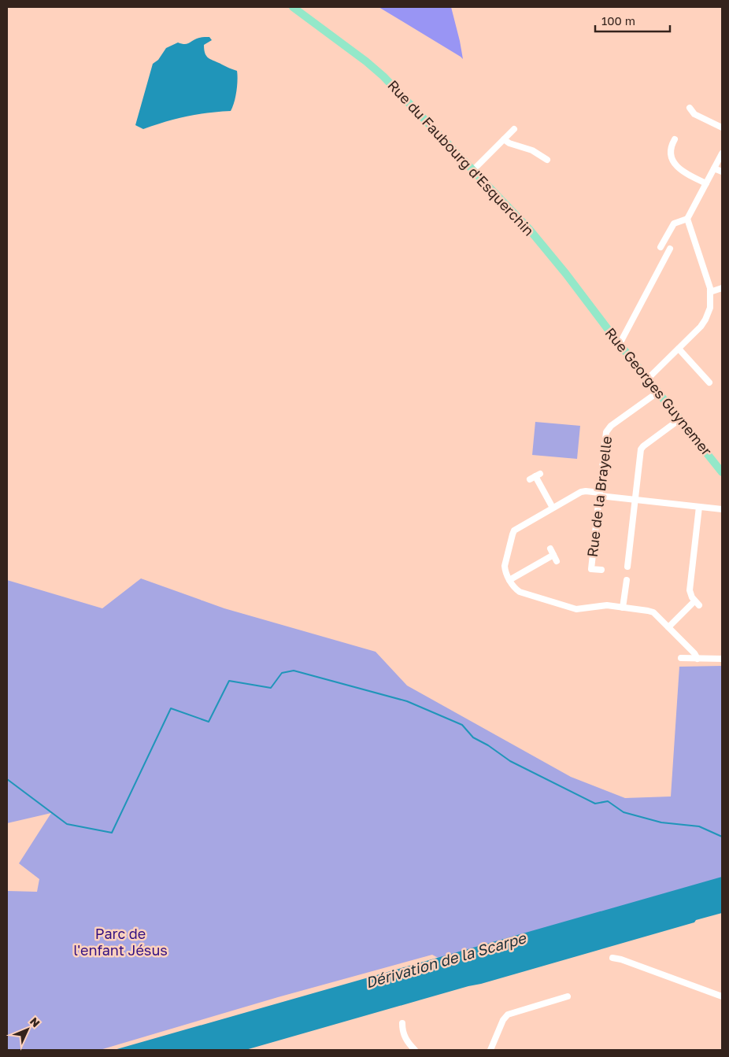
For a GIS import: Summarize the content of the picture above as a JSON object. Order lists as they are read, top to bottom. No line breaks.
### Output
{"streets":{"main road":["Rue du Faubourg d'Esquerchin","Rue Georges Guynemer"],"street":["Rue de la Brayelle"]},"crossings":[["Rue du Faubourg d'Esquerchin","Rue Georges Guynemer"],["Rue Georges Guynemer","Rue de la Brayelle"]],"water":["Dérivation de la Scarpe"],"parks":["Parc de l'enfant Jésus"],"scale_bar":"100 m","north":"top right"}
